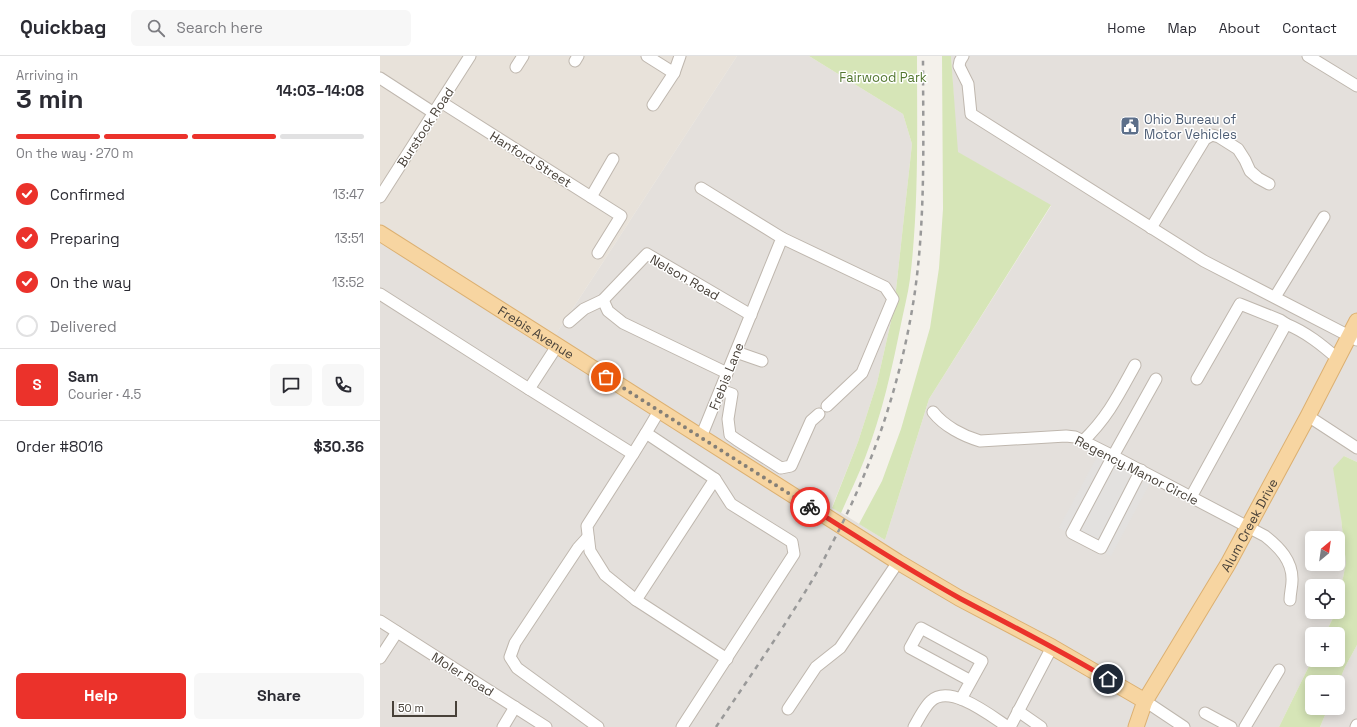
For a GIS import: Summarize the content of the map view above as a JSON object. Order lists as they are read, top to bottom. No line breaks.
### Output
{"streets":{"main road":["Frebis Avenue","Alum Creek Drive"],"street":["Burstock Road","Hanford Street","Nelson Road","Frebis Lane","Regency Manor Circle","Moler Road"]},"crossings":[["Burstock Road","Hanford Street"],["Nelson Road","Frebis Lane"],["Frebis Avenue","Frebis Lane"],["Frebis Avenue","Alum Creek Drive"],["Regency Manor Circle","Alum Creek Drive"]],"parks":["Fairwood Park"],"places":{"public building":["Ohio Bureau of Motor Vehicles"]},"scale_bar":"50 m","north":"top right","page":{"header":"Quickbag","search":"Search here","nav":["Home","Map","About","Contact"],"heading":["3 min","Arriving in","14:03–14:08"],"panel":["Sam","Courier · 4.5","Order #8016","$30.36"],"bar":"On the way · 270 m","list":[["Confirmed","13:47"],["Preparing","13:51"],["On the way","13:52"],"Delivered"],"round":"S","map_buttons":["+","−"],"buttons":["Help","Share"],"scale":"50 m"}}
